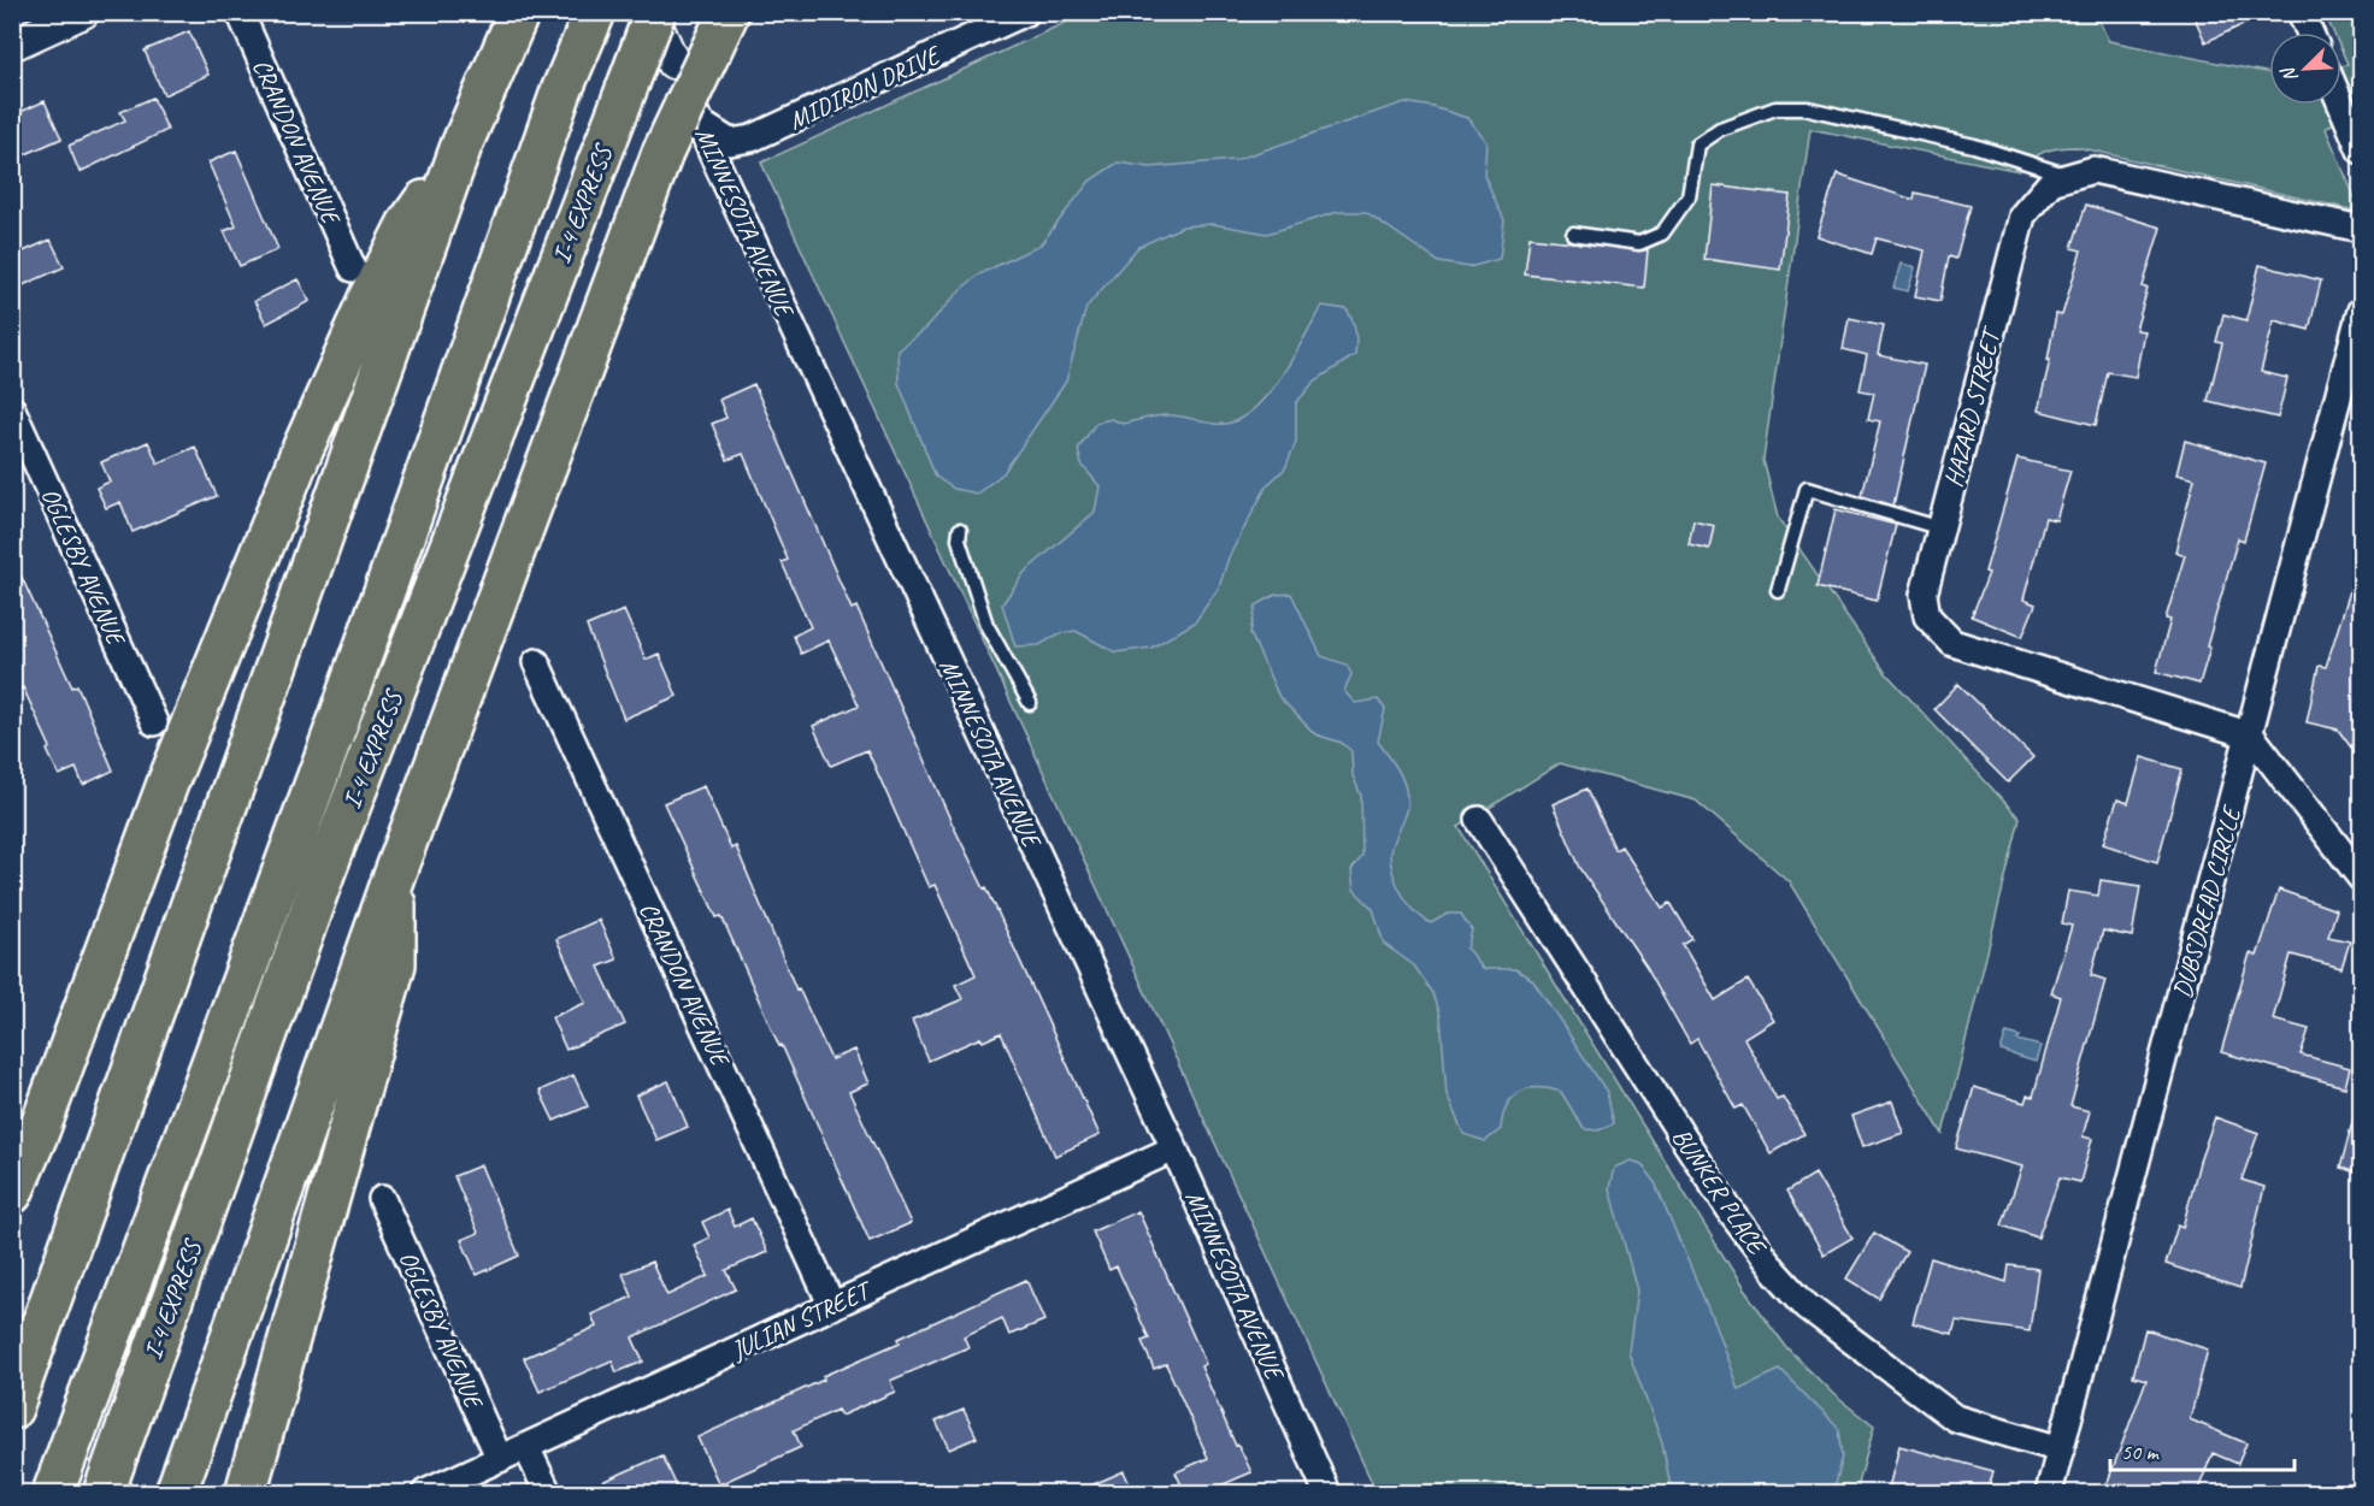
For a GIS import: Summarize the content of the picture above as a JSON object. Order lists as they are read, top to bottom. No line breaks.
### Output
{"streets":{"highway":["I-4 EXPRESS"],"street":["MIDIRON DRIVE","CRANDON AVENUE","MINNESOTA AVENUE","HAZARD STREET","OGLESBY AVENUE","DUBSDREAD CIRCLE","BUNKER PLACE","JULIAN STREET"]},"crossings":[["MIDIRON DRIVE","MINNESOTA AVENUE"],["CRANDON AVENUE","JULIAN STREET"],["I-4 EXPRESS","MINNESOTA AVENUE"],["MINNESOTA AVENUE","JULIAN STREET"],["HAZARD STREET","DUBSDREAD CIRCLE"],["OGLESBY AVENUE","JULIAN STREET"],["DUBSDREAD CIRCLE","BUNKER PLACE"]],"scale_bar":"50 m","north":"bottom left"}
